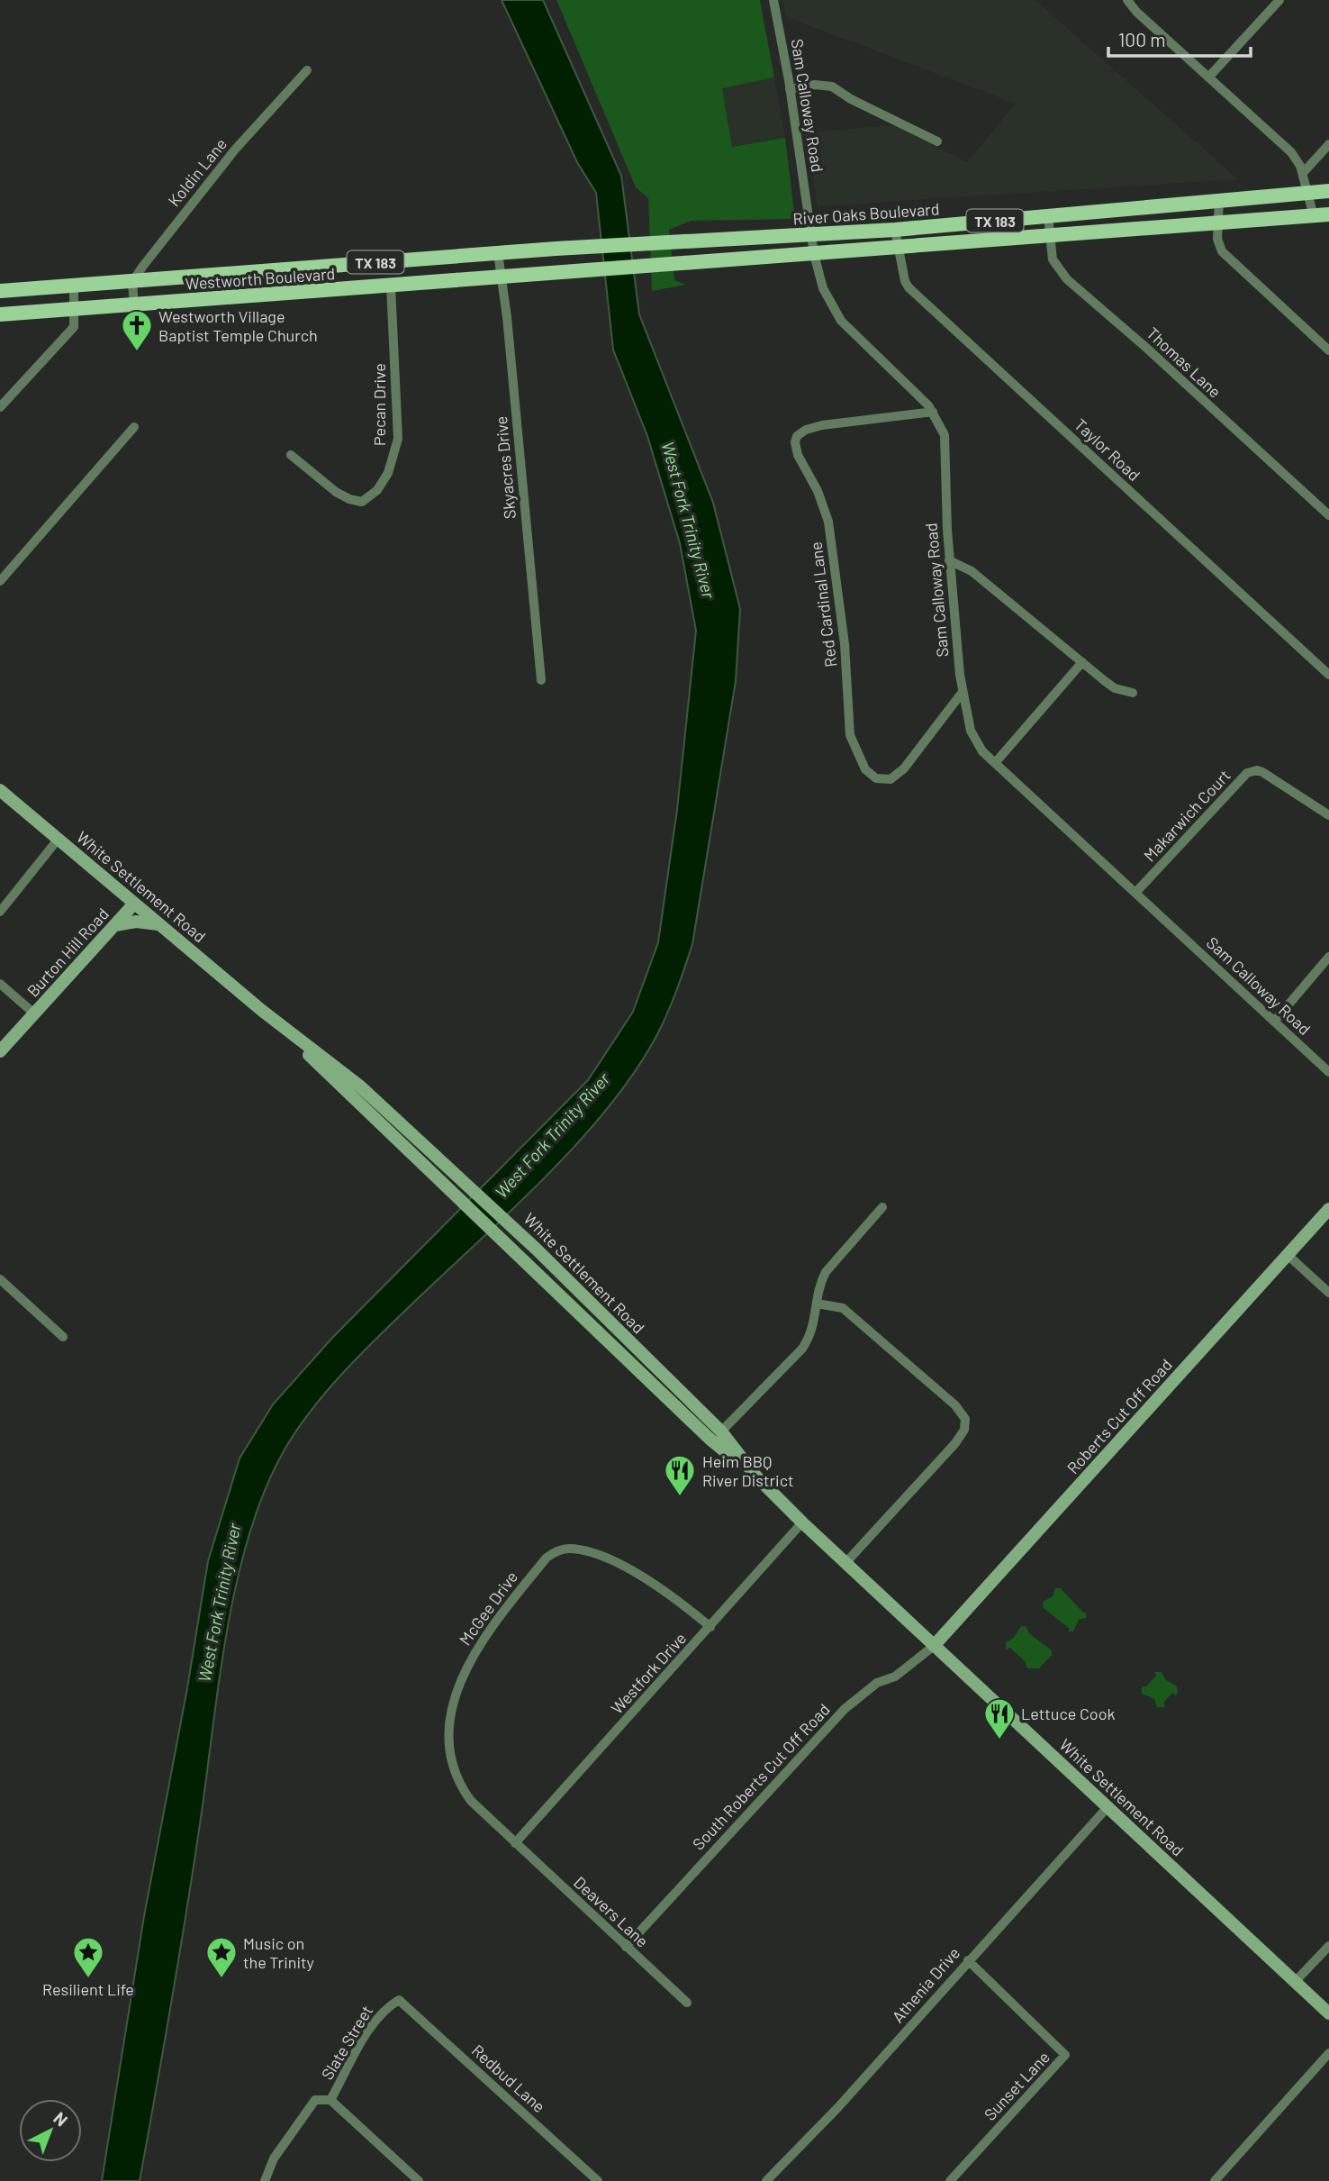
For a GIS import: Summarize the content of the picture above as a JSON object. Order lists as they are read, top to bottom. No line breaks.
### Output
{"streets":{"main road":["River Oaks Boulevard","TX 183","Westworth Boulevard","White Settlement Road","Burton Hill Road","Roberts Cut Off Road"],"street":["Sam Calloway Road","Koldin Lane","Thomas Lane","Pecan Drive","Taylor Road","Skyacres Drive","Red Cardinal Lane","Makarwich Court","McGee Drive","Westfork Drive","South Roberts Cut Off Road","Deavers Lane","Athenia Drive","Slate Street","Redbud Lane","Sunset Lane"]},"crossings":[["Sam Calloway Road","River Oaks Boulevard"],["Sam Calloway Road","TX 183"],["Sam Calloway Road","Westworth Boulevard"],["Sam Calloway Road","Red Cardinal Lane"],["Sam Calloway Road","Makarwich Court"],["Koldin Lane","Westworth Boulevard"],["River Oaks Boulevard","Westworth Boulevard"],["River Oaks Boulevard","Thomas Lane"],["River Oaks Boulevard","Taylor Road"],["TX 183","Westworth Boulevard"],["TX 183","Thomas Lane"],["TX 183","Taylor Road"],["Westworth Boulevard","Pecan Drive"],["Westworth Boulevard","Skyacres Drive"],["White Settlement Road","Burton Hill Road"],["White Settlement Road","Roberts Cut Off Road"],["White Settlement Road","Westfork Drive"],["White Settlement Road","South Roberts Cut Off Road"],["White Settlement Road","Athenia Drive"],["Roberts Cut Off Road","South Roberts Cut Off Road"],["McGee Drive","Westfork Drive"],["McGee Drive","Deavers Lane"],["Westfork Drive","Deavers Lane"],["South Roberts Cut Off Road","Deavers Lane"],["Athenia Drive","Sunset Lane"],["Slate Street","Redbud Lane"]],"water":["West Fork Trinity River"],"places":{"church":["Westworth Village Baptist Temple Church"],"restaurant":["Heim BBQ River District","Lettuce Cook"],"place":["Resilient Life","Music on the Trinity"]},"scale_bar":"100 m","north":"top right"}
